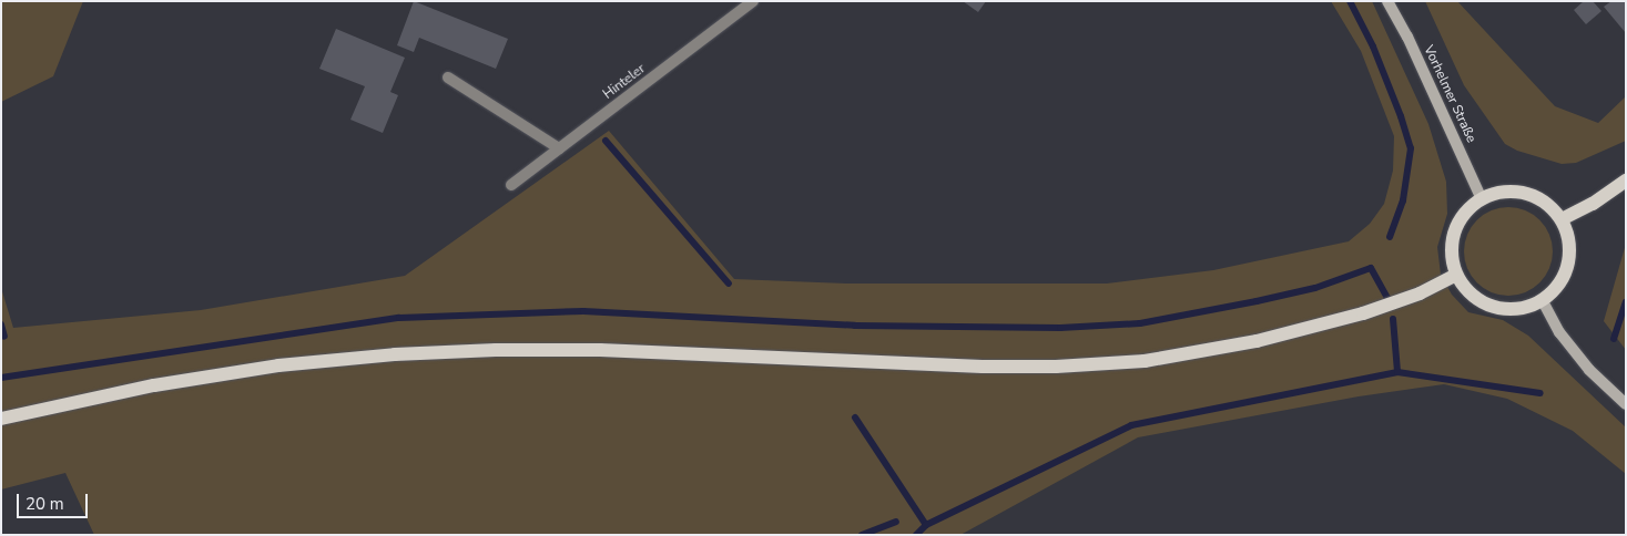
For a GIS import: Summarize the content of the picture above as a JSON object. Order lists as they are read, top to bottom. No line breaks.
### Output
{"streets":{"main road":["Vorhelmer Straße"],"street":["Hinteler"]},"scale_bar":"20 m"}
